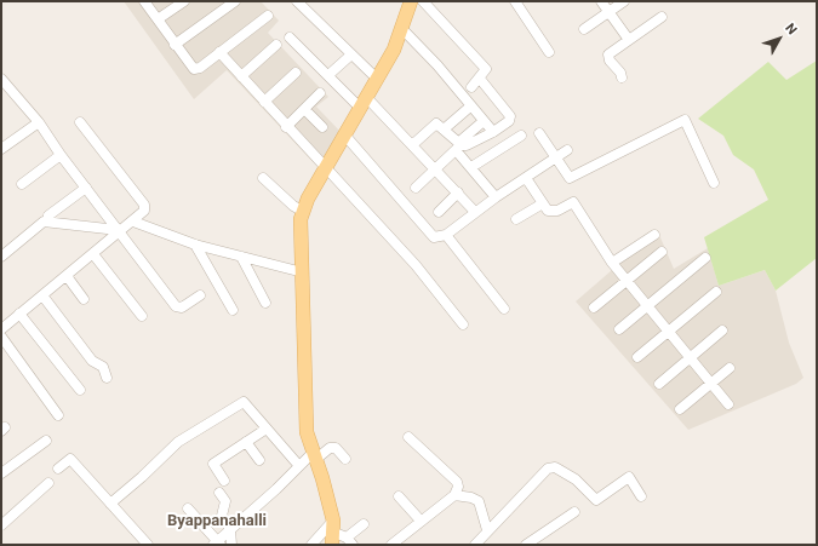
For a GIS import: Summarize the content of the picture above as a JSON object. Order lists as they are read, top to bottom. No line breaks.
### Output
{"districts":["Byappanahalli"],"north":"top right"}
